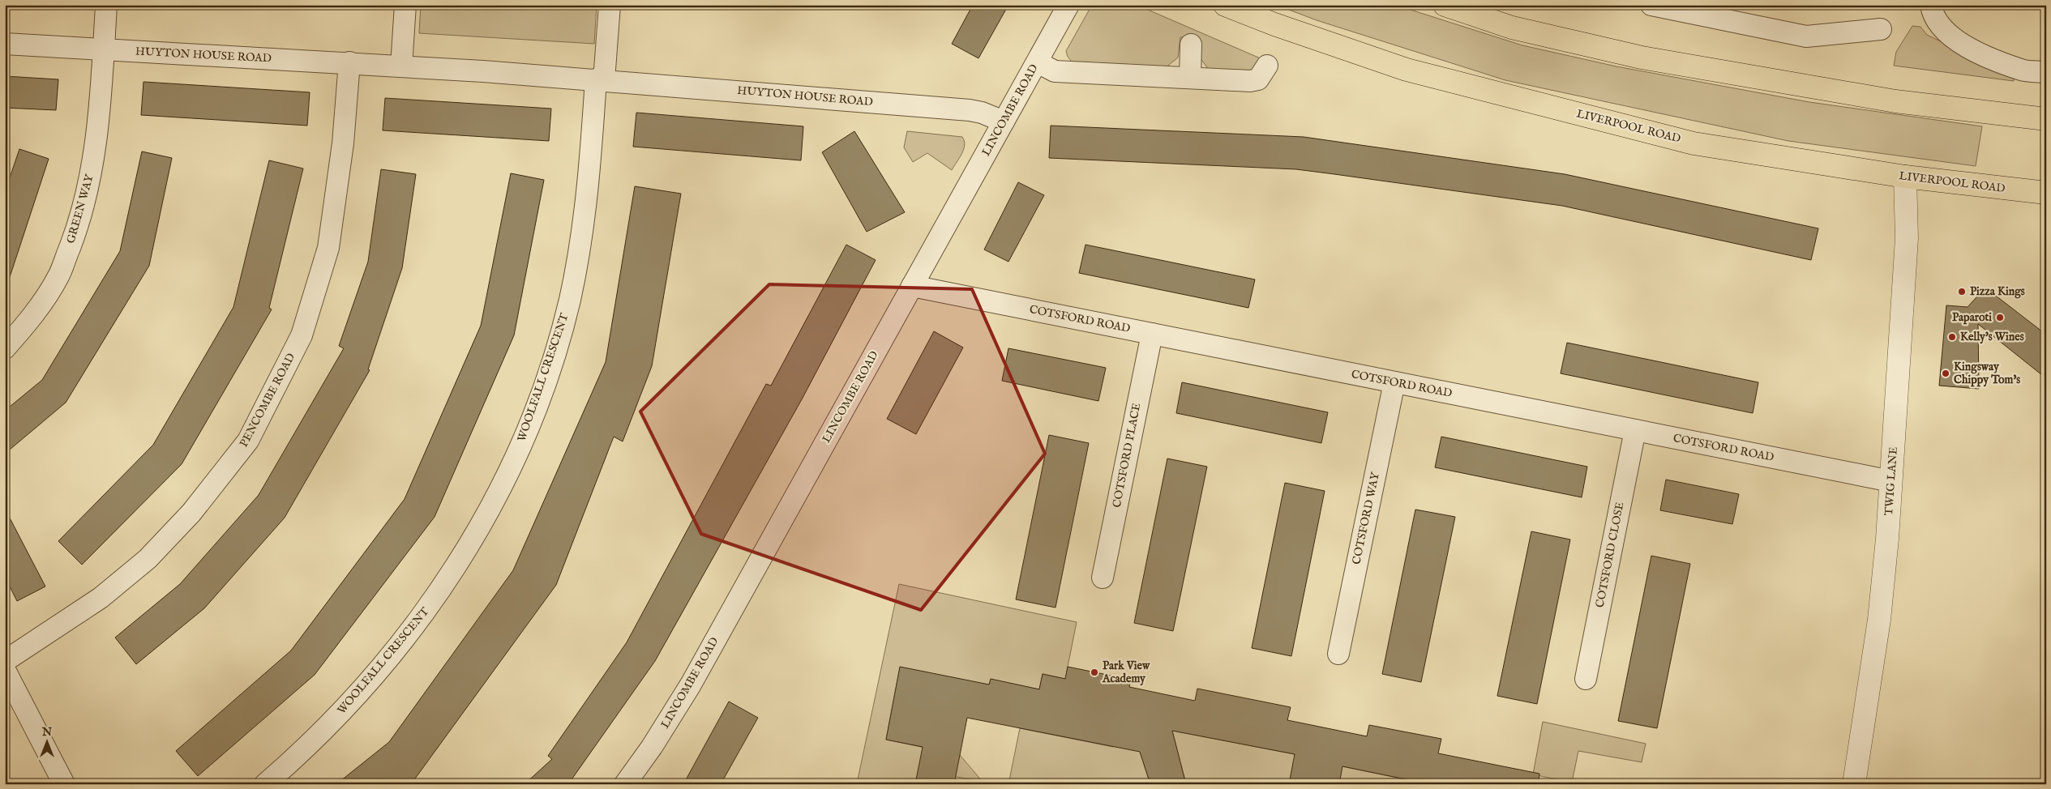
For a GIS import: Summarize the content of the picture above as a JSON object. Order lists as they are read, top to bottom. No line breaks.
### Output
{"streets":{"highway":["LIVERPOOL ROAD"],"street":["HUYTON HOUSE ROAD","LINCOMBE ROAD","GREEN WAY","COTSFORD ROAD","WOOLFALL CRESCENT","PENCOMBE ROAD","COTSFORD PLACE","TWIG LANE","COTSFORD WAY","COTSFORD CLOSE"]},"crossings":[["HUYTON HOUSE ROAD","LINCOMBE ROAD"],["HUYTON HOUSE ROAD","GREEN WAY"],["HUYTON HOUSE ROAD","WOOLFALL CRESCENT"],["HUYTON HOUSE ROAD","PENCOMBE ROAD"],["LINCOMBE ROAD","COTSFORD ROAD"],["LIVERPOOL ROAD","TWIG LANE"],["COTSFORD ROAD","COTSFORD PLACE"],["COTSFORD ROAD","TWIG LANE"],["COTSFORD ROAD","COTSFORD WAY"],["COTSFORD ROAD","COTSFORD CLOSE"]],"places":["Pizza Kings","Paparoti","Kelly's Wines","Kingsway Chippy Tom's","Park View Academy"],"north":"top"}
